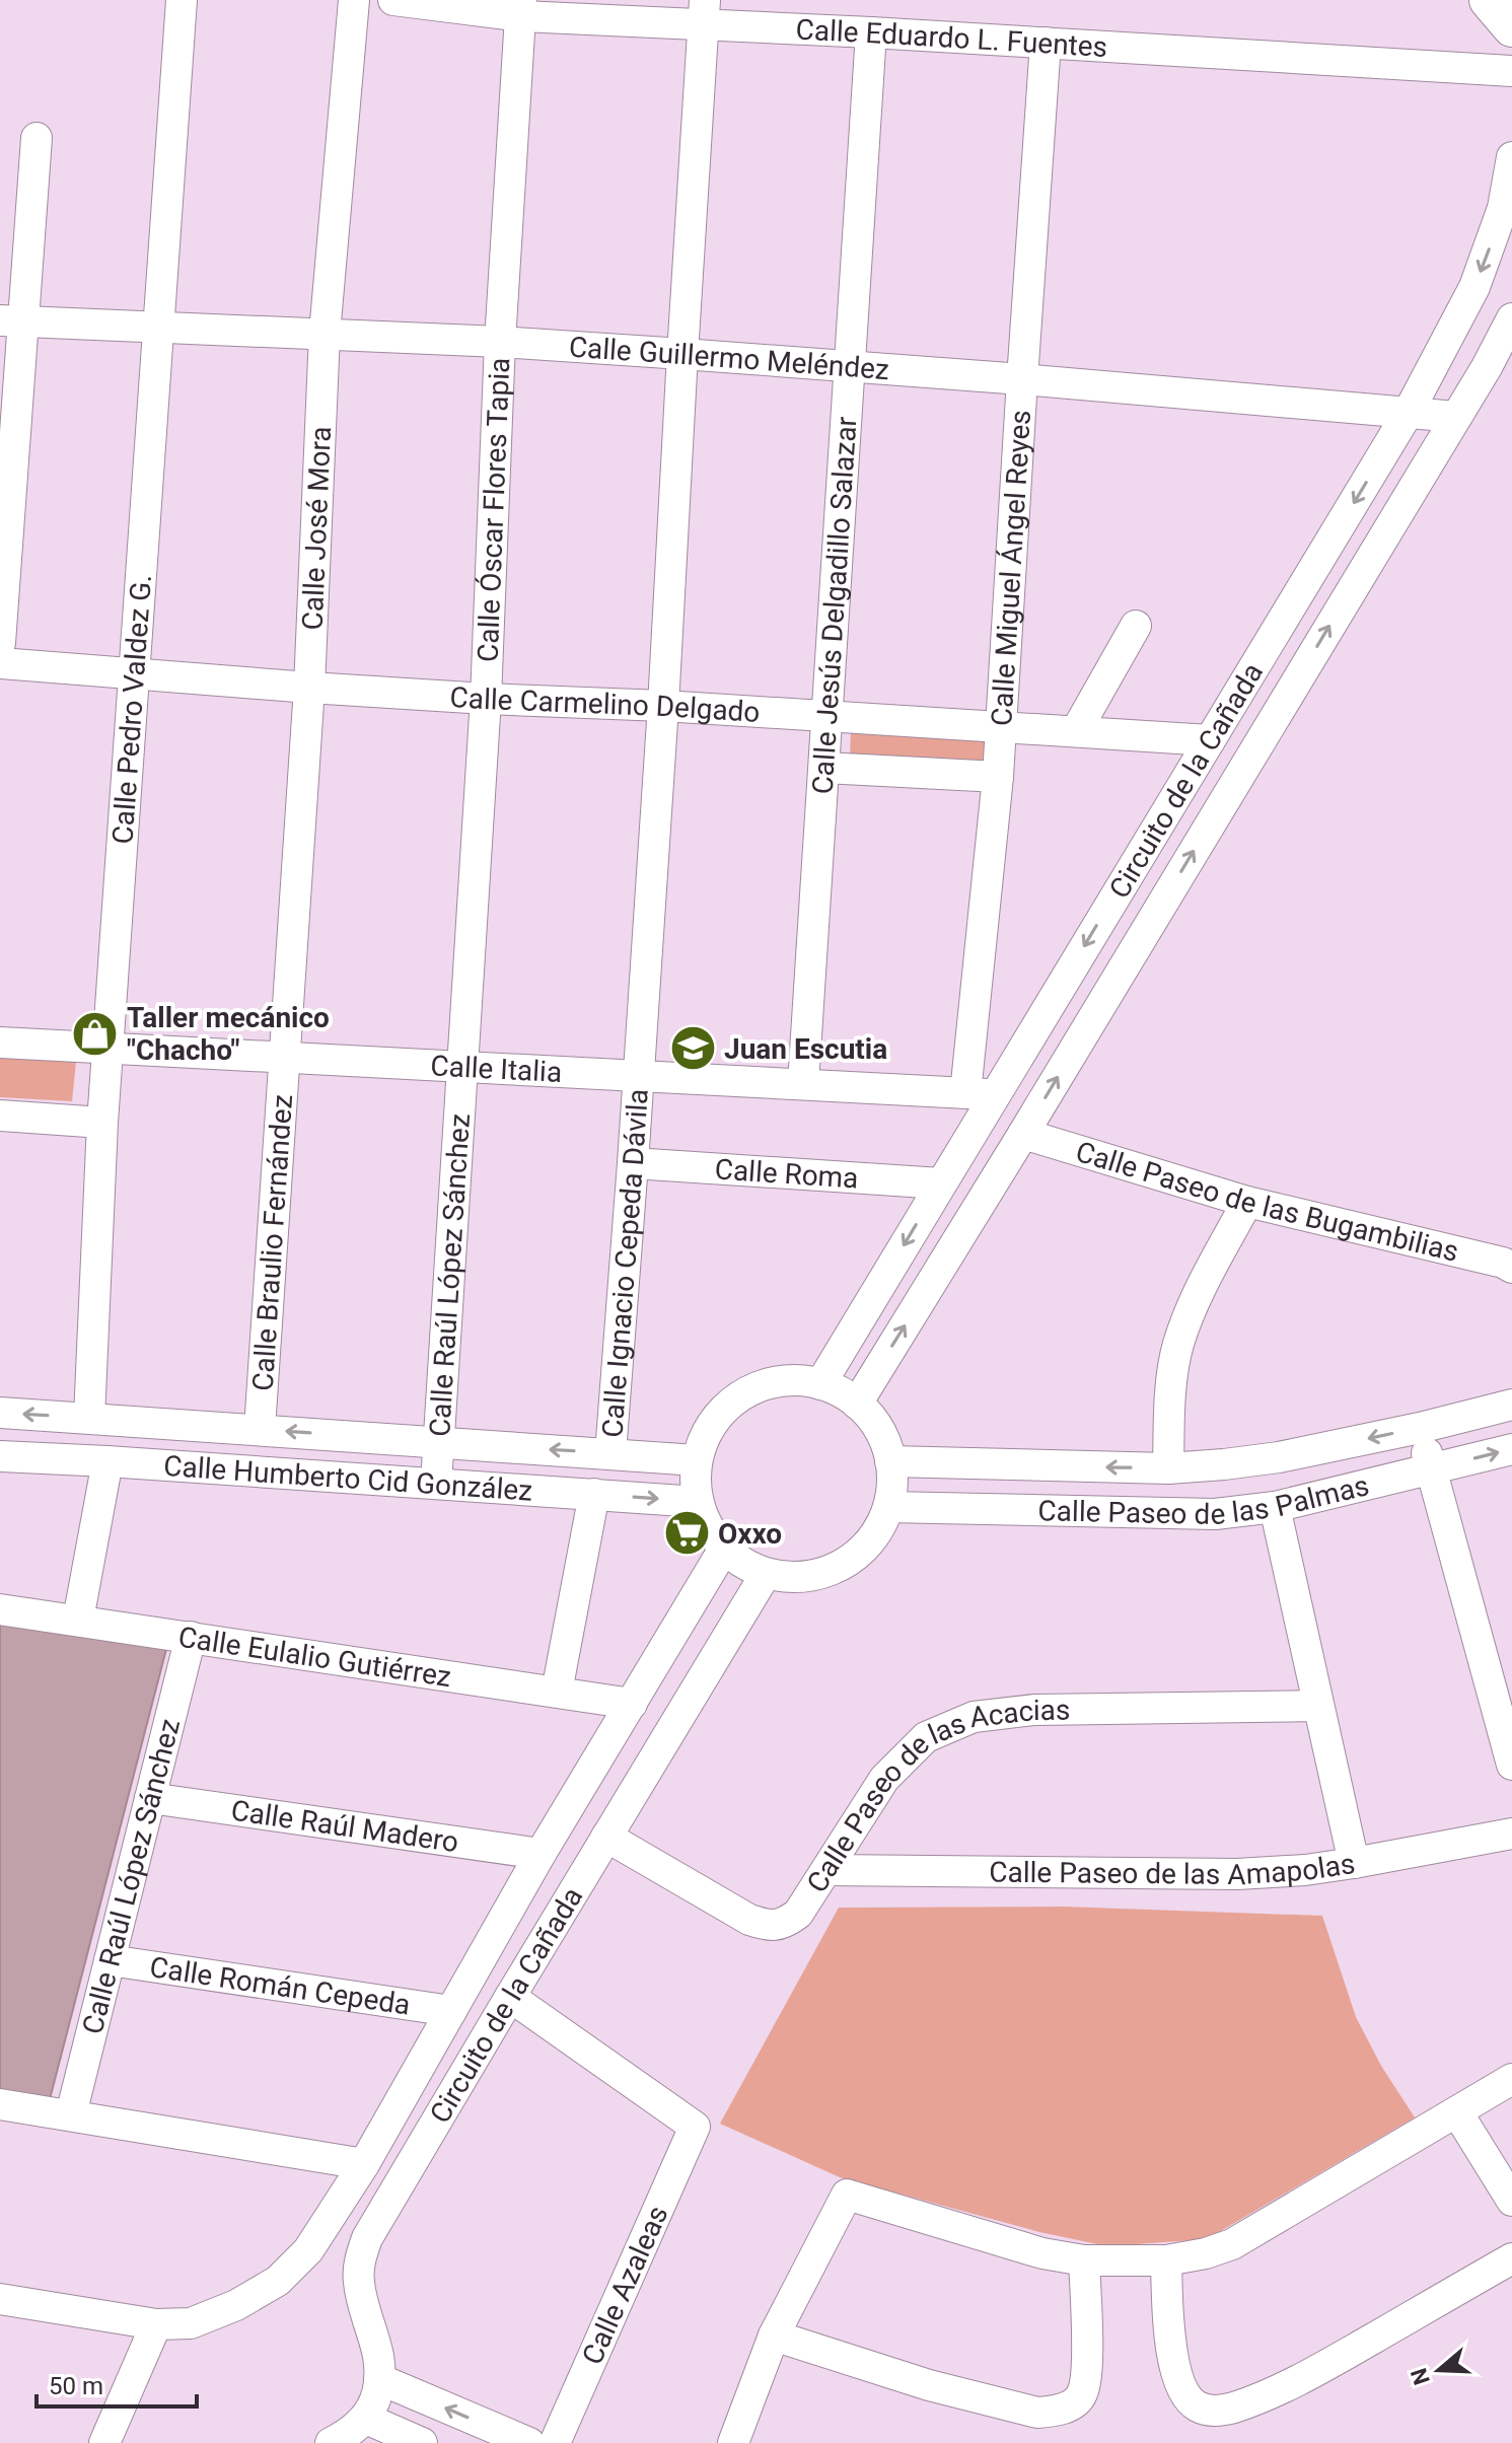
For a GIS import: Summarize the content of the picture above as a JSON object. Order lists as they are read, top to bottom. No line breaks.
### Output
{"streets":{"street":["Calle Eduardo L. Fuentes","Calle Guillermo Meléndez","Calle Óscar Flores Tapia","Calle José Mora","Calle Miguel Ángel Reyes","Calle Jesús Delgadillo Salazar","Calle Carmelino Delgado","Calle Pedro Valdez G.","Circuito de la Cañada","Calle Italia","Calle Roma","Calle Paseo de las Bugambilias","Calle Braulio Fernández","Calle Ignacio Cepeda Dávila","Calle Raúl López Sánchez","Calle Humberto Cid González","Calle Paseo de las Palmas","Calle Eulalio Gutiérrez","Calle Paseo de las Acacias","Calle Raúl Madero","Calle Paseo de las Amapolas","Calle Román Cepeda","Calle Azaleas"]},"crossings":[["Calle Eduardo L. Fuentes","Calle Óscar Flores Tapia"],["Calle Eduardo L. Fuentes","Calle Miguel Ángel Reyes"],["Calle Eduardo L. Fuentes","Calle Jesús Delgadillo Salazar"],["Calle Eduardo L. Fuentes","Calle Ignacio Cepeda Dávila"],["Calle Guillermo Meléndez","Calle Óscar Flores Tapia"],["Calle Guillermo Meléndez","Calle José Mora"],["Calle Guillermo Meléndez","Calle Miguel Ángel Reyes"],["Calle Guillermo Meléndez","Calle Jesús Delgadillo Salazar"],["Calle Guillermo Meléndez","Calle Pedro Valdez G."],["Calle Guillermo Meléndez","Circuito de la Cañada"],["Calle Guillermo Meléndez","Calle Ignacio Cepeda Dávila"],["Calle Óscar Flores Tapia","Calle Carmelino Delgado"],["Calle Óscar Flores Tapia","Calle Italia"],["Calle Óscar Flores Tapia","Calle Raúl López Sánchez"],["Calle José Mora","Calle Carmelino Delgado"],["Calle José Mora","Calle Italia"],["Calle José Mora","Calle Braulio Fernández"],["Calle Miguel Ángel Reyes","Calle Carmelino Delgado"],["Calle Miguel Ángel Reyes","Circuito de la Cañada"],["Calle Miguel Ángel Reyes","Calle Italia"],["Calle Jesús Delgadillo Salazar","Calle Carmelino Delgado"],["Calle Jesús Delgadillo Salazar","Calle Italia"],["Calle Carmelino Delgado","Calle Pedro Valdez G."],["Calle Carmelino Delgado","Circuito de la Cañada"],["Calle Carmelino Delgado","Calle Ignacio Cepeda Dávila"],["Calle Pedro Valdez G.","Calle Italia"],["Calle Pedro Valdez G.","Calle Humberto Cid González"],["Circuito de la Cañada","Calle Italia"],["Circuito de la Cañada","Calle Roma"],["Circuito de la Cañada","Calle Paseo de las Bugambilias"],["Circuito de la Cañada","Calle Humberto Cid González"],["Circuito de la Cañada","Calle Paseo de las Palmas"],["Circuito de la Cañada","Calle Eulalio Gutiérrez"],["Circuito de la Cañada","Calle Paseo de las Acacias"],["Circuito de la Cañada","Calle Raúl Madero"],["Circuito de la Cañada","Calle Román Cepeda"],["Circuito de la Cañada","Calle Azaleas"],["Calle Italia","Calle Braulio Fernández"],["Calle Italia","Calle Ignacio Cepeda Dávila"],["Calle Italia","Calle Raúl López Sánchez"],["Calle Roma","Calle Ignacio Cepeda Dávila"],["Calle Braulio Fernández","Calle Humberto Cid González"],["Calle Ignacio Cepeda Dávila","Calle Humberto Cid González"],["Calle Raúl López Sánchez","Calle Humberto Cid González"],["Calle Raúl López Sánchez","Calle Eulalio Gutiérrez"],["Calle Raúl López Sánchez","Calle Raúl Madero"],["Calle Raúl López Sánchez","Calle Román Cepeda"],["Calle Humberto Cid González","Calle Paseo de las Palmas"],["Calle Paseo de las Acacias","Calle Paseo de las Amapolas"]],"places":{"shop":["Taller mecánico \"Chacho\""],"school or university":["Juan Escutia"],"supermarket":["Oxxo"]},"scale_bar":"50 m","north":"left"}
